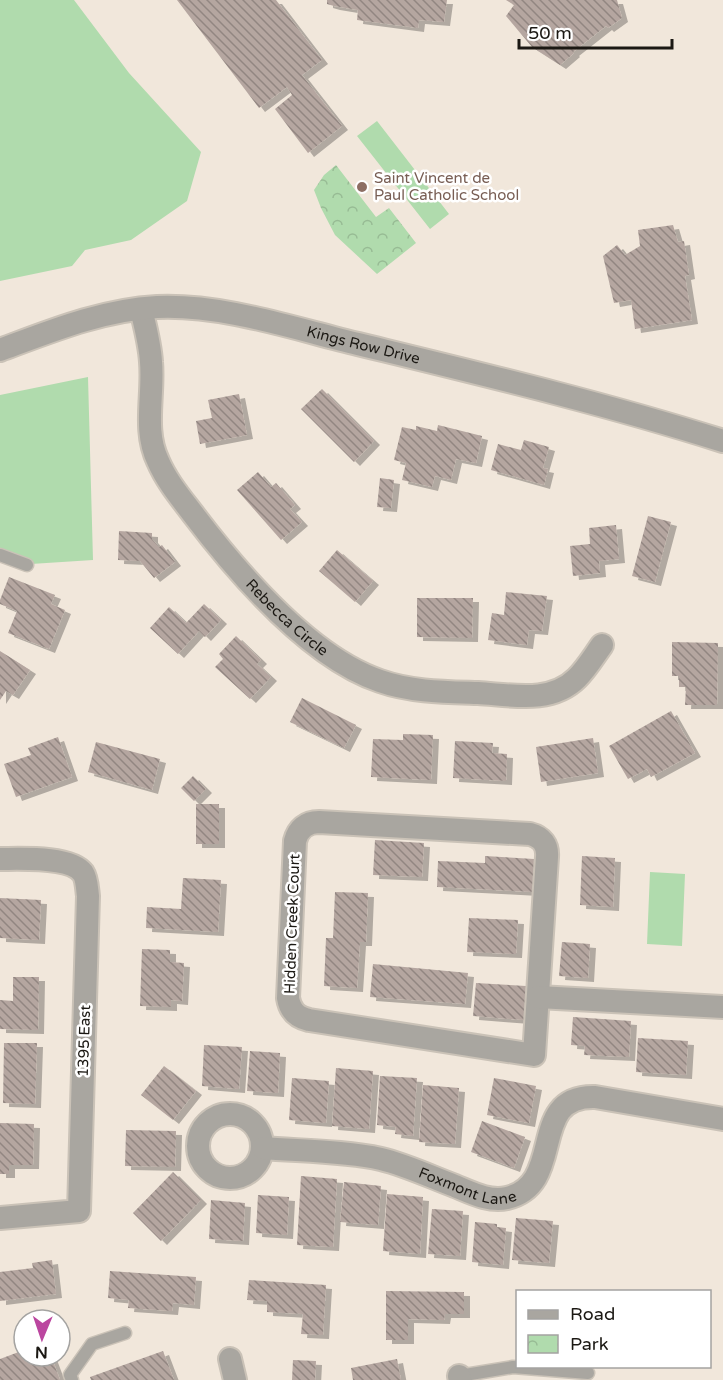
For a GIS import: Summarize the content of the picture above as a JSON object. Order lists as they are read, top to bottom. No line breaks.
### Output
{"streets":{"street":["Kings Row Drive","Rebecca Circle","Hidden Creek Court","1395 East","Foxmont Lane"]},"crossings":[["Kings Row Drive","Rebecca Circle"]],"places":["Saint Vincent de Paul Catholic School"],"legend":["Road","Park"],"scale_bar":"50 m","north":"bottom"}
